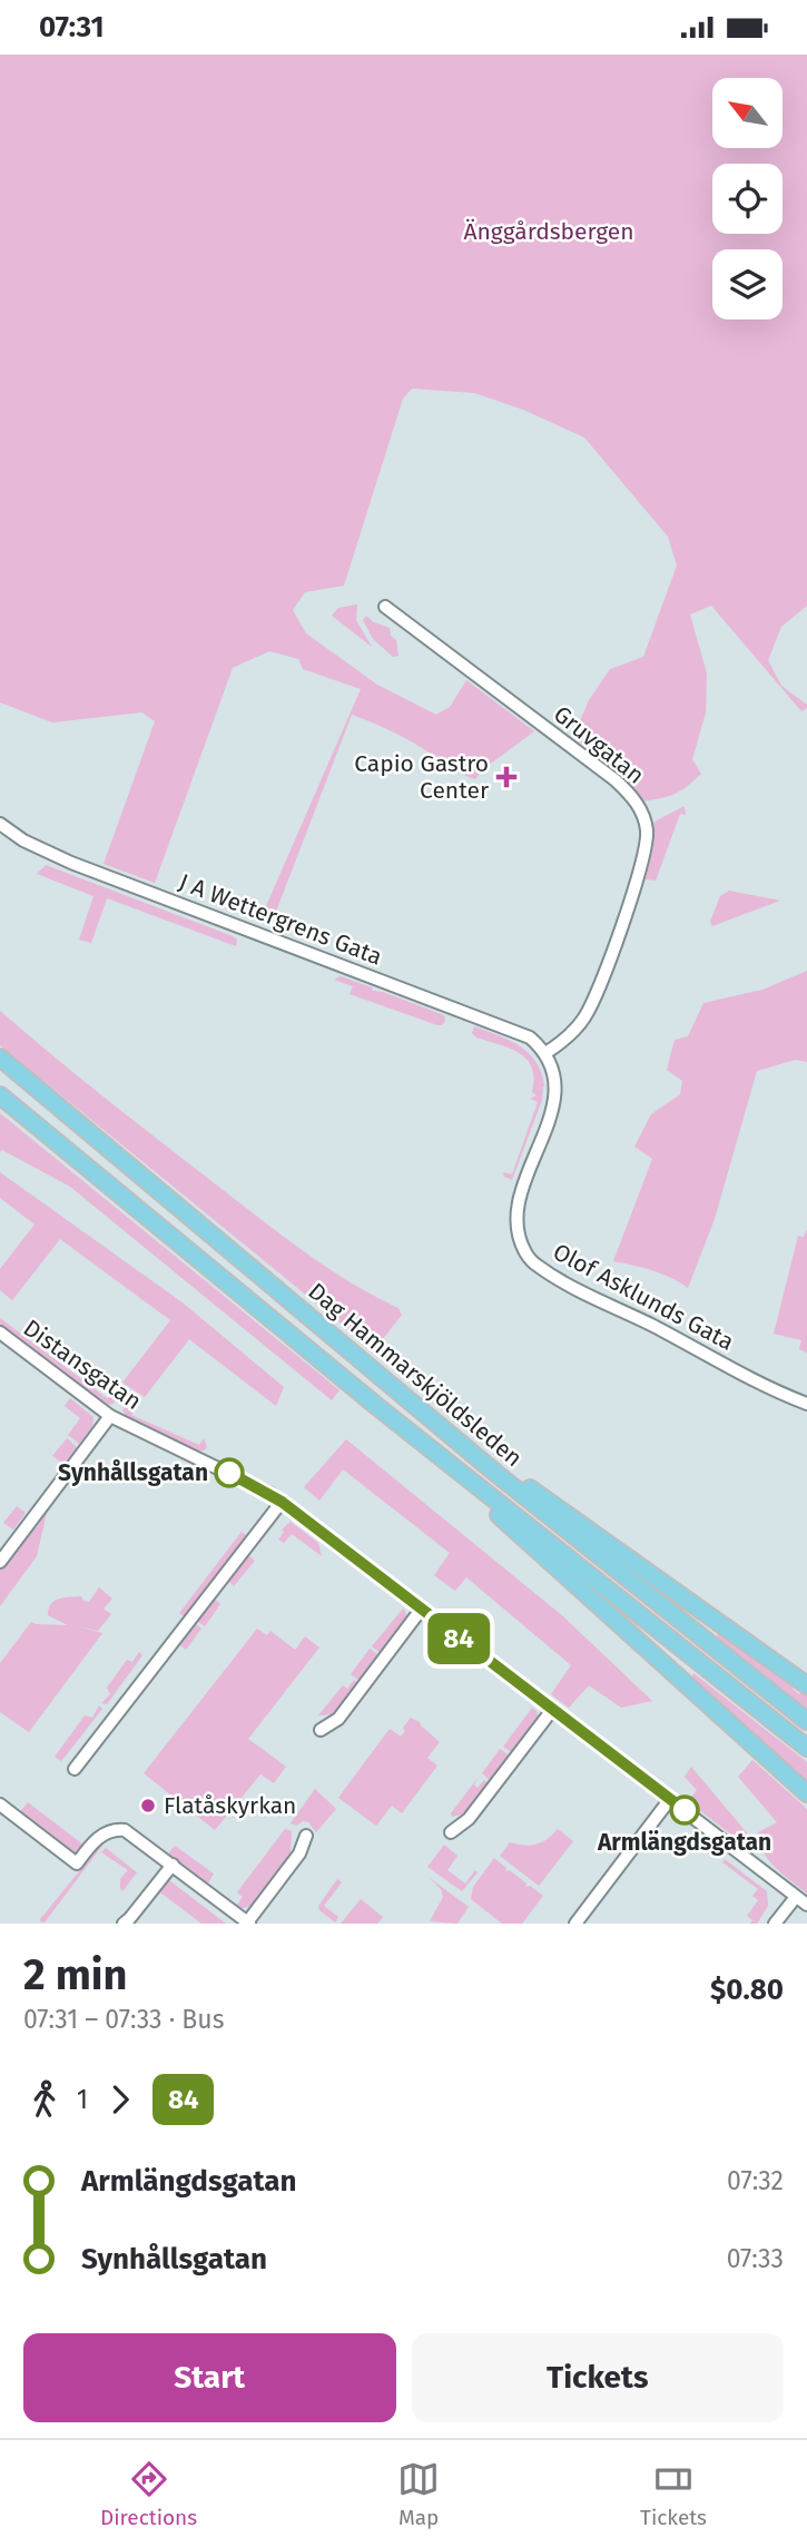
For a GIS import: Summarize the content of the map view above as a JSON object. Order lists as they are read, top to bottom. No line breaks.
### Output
{"streets":{"main road":["Dag Hammarskjöldsleden"],"street":["Gruvgatan","J A Wettergrens Gata","Olof Asklunds Gata","Distansgatan"]},"crossings":[["Gruvgatan","J A Wettergrens Gata"],["Gruvgatan","Olof Asklunds Gata"],["J A Wettergrens Gata","Olof Asklunds Gata"]],"parks":["Änggårdsbergen"],"places":{"health":["Capio Gastro Center"],"other":["Synhållsgatan","Flatåskyrkan","Armlängdsgatan"]},"lines":["bus line 84"],"north":"top left","page":{"status":"07:31","on_map":"84","heading":["2 min","07:31 – 07:33 · Bus","$0.80"],"legs":["1","84"],"list":[{"name":"Armlängdsgatan","value":"07:32"},{"name":"Synhållsgatan","value":"07:33"}],"buttons":["Start","Tickets"],"tabs":["Directions","Map","Tickets"]}}
